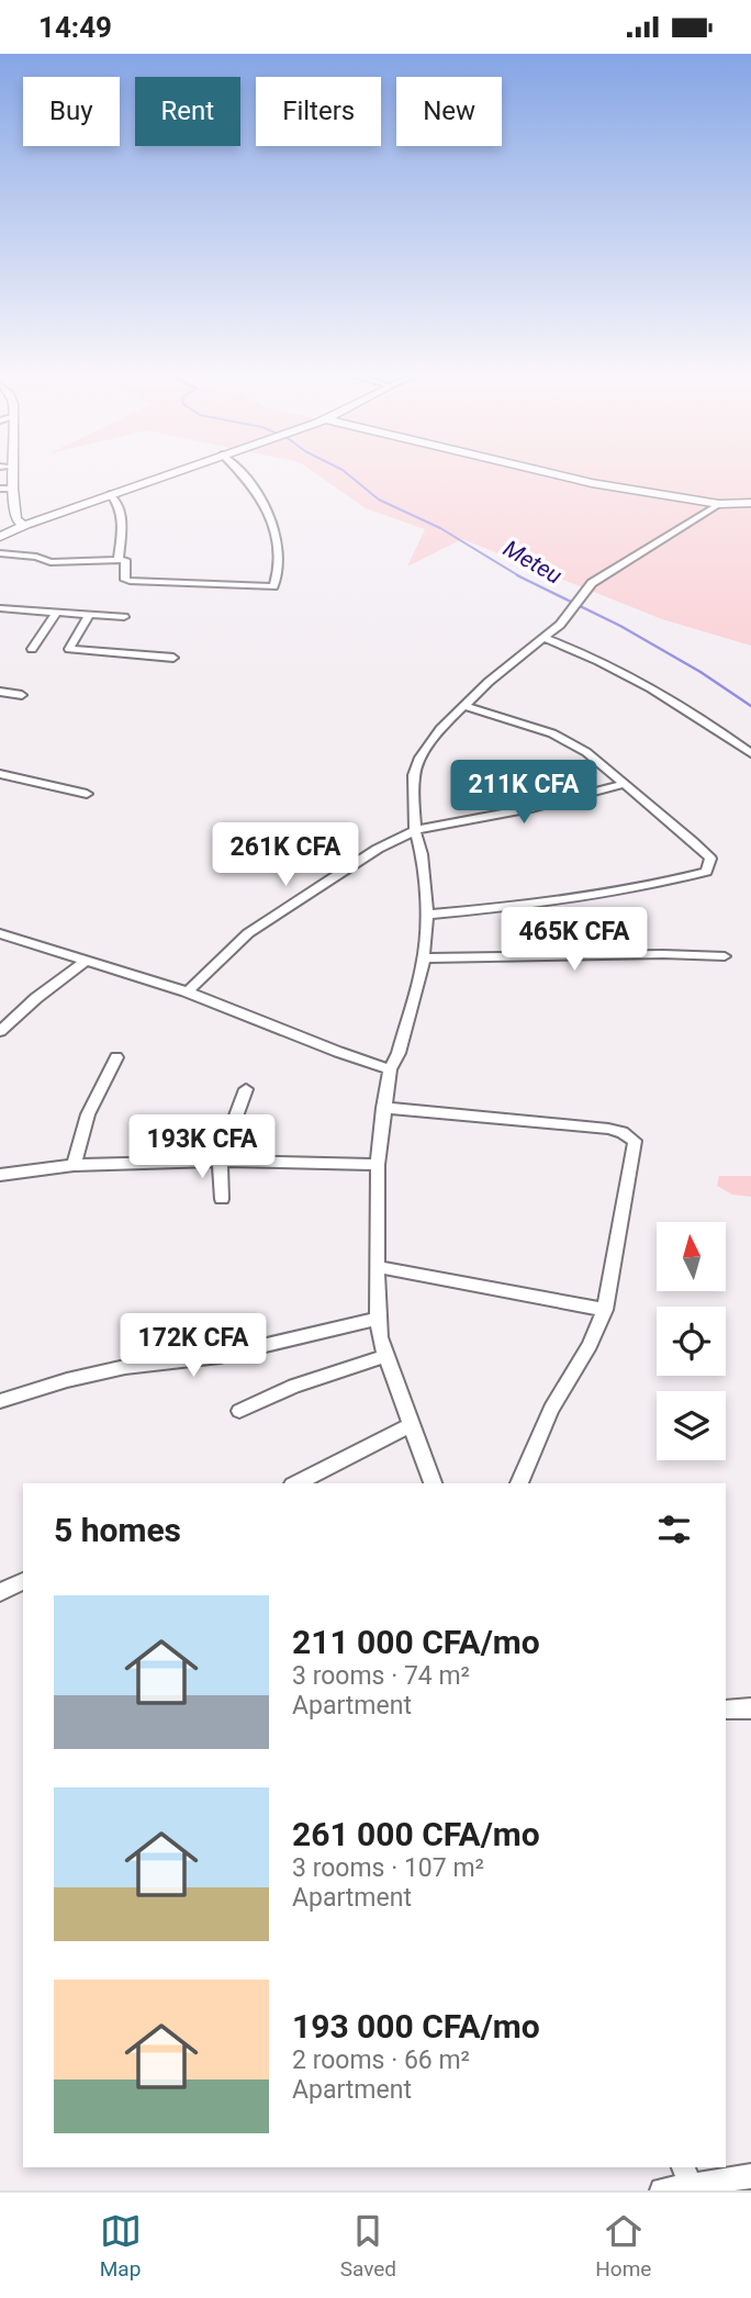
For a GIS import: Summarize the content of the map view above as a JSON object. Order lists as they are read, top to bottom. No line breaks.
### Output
{"water":["Meteu"],"north":"top","page":{"status":"14:49","chip":["Buy","Rent","Filters","New"],"price":["211K CFA","261K CFA","465K CFA","193K CFA","172K CFA"],"heading":"5 homes","list":[{"name":"211 000 CFA/mo","note":"3 rooms · 74 m² · Apartment"},{"name":"261 000 CFA/mo","note":"3 rooms · 107 m² · Apartment"},{"name":"193 000 CFA/mo","note":"2 rooms · 66 m² · Apartment"}],"tabs":["Map","Saved","Home"]}}
